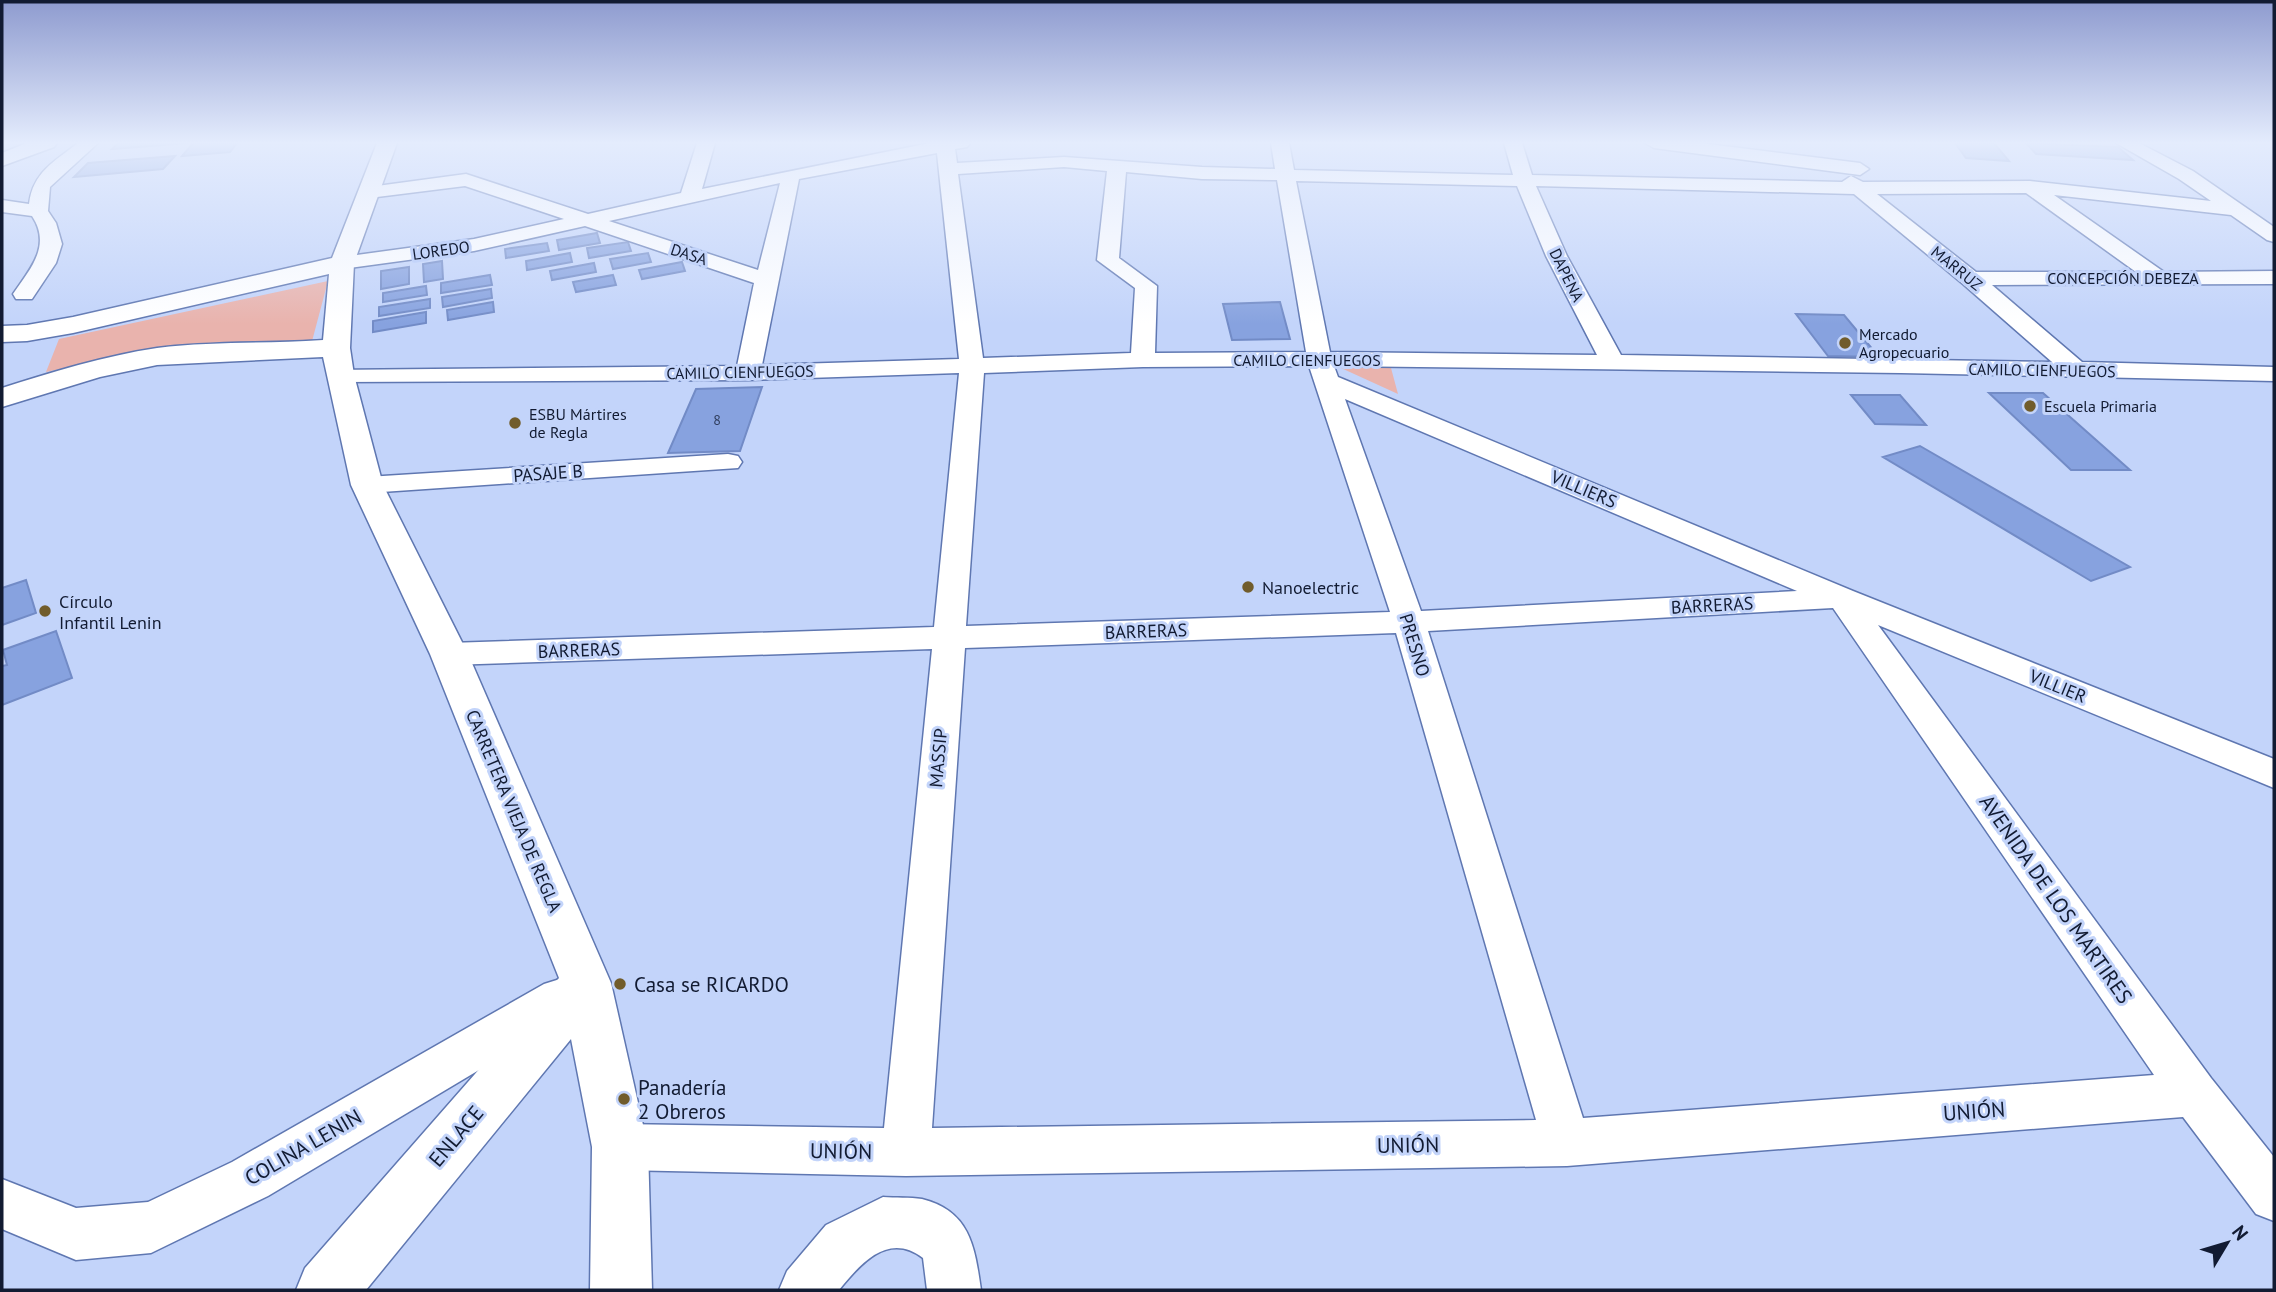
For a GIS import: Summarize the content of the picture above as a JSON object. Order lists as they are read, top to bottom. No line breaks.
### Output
{"streets":{"main road":["LOREDO","CARRETERA VIEJA DE REGLA","ENLACE"],"street":["DASA","MARRUZ","DAPENA","CONCEPCIÓN DEBEZA","CAMILO CIENFUEGOS","PASAJE B","VILLIERS","BARRERAS","PRESNO","VILLIER","MASSIP","AVENIDA DE LOS MARTIRES","UNIÓN","COLINA LENIN"]},"crossings":[["LOREDO","DASA"],["LOREDO","CARRETERA VIEJA DE REGLA"],["MARRUZ","CONCEPCIÓN DEBEZA"],["MARRUZ","CAMILO CIENFUEGOS"],["DAPENA","CAMILO CIENFUEGOS"],["CAMILO CIENFUEGOS","VILLIERS"],["CAMILO CIENFUEGOS","PRESNO"],["CAMILO CIENFUEGOS","MASSIP"],["CAMILO CIENFUEGOS","CARRETERA VIEJA DE REGLA"],["PASAJE B","CARRETERA VIEJA DE REGLA"],["VILLIERS","BARRERAS"],["VILLIERS","PRESNO"],["VILLIERS","VILLIER"],["VILLIERS","AVENIDA DE LOS MARTIRES"],["BARRERAS","PRESNO"],["BARRERAS","VILLIER"],["BARRERAS","MASSIP"],["BARRERAS","CARRETERA VIEJA DE REGLA"],["BARRERAS","AVENIDA DE LOS MARTIRES"],["PRESNO","UNIÓN"],["VILLIER","AVENIDA DE LOS MARTIRES"],["MASSIP","UNIÓN"],["CARRETERA VIEJA DE REGLA","UNIÓN"],["CARRETERA VIEJA DE REGLA","ENLACE"],["CARRETERA VIEJA DE REGLA","COLINA LENIN"],["AVENIDA DE LOS MARTIRES","UNIÓN"],["ENLACE","COLINA LENIN"]],"places":["Mercado Agropecuario","Escuela Primaria","ESBU Mártires de Regla","Nanoelectric","Círculo Infantil Lenin","Casa se RICARDO","Panadería 2 Obreros"],"house_numbers":["8"],"north":"top right"}
